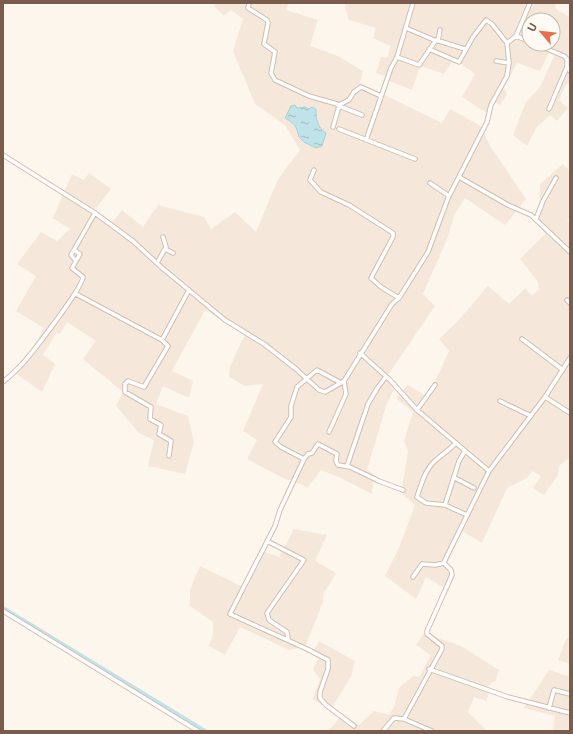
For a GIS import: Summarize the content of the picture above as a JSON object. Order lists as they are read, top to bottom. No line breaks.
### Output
{"north":"top left"}
